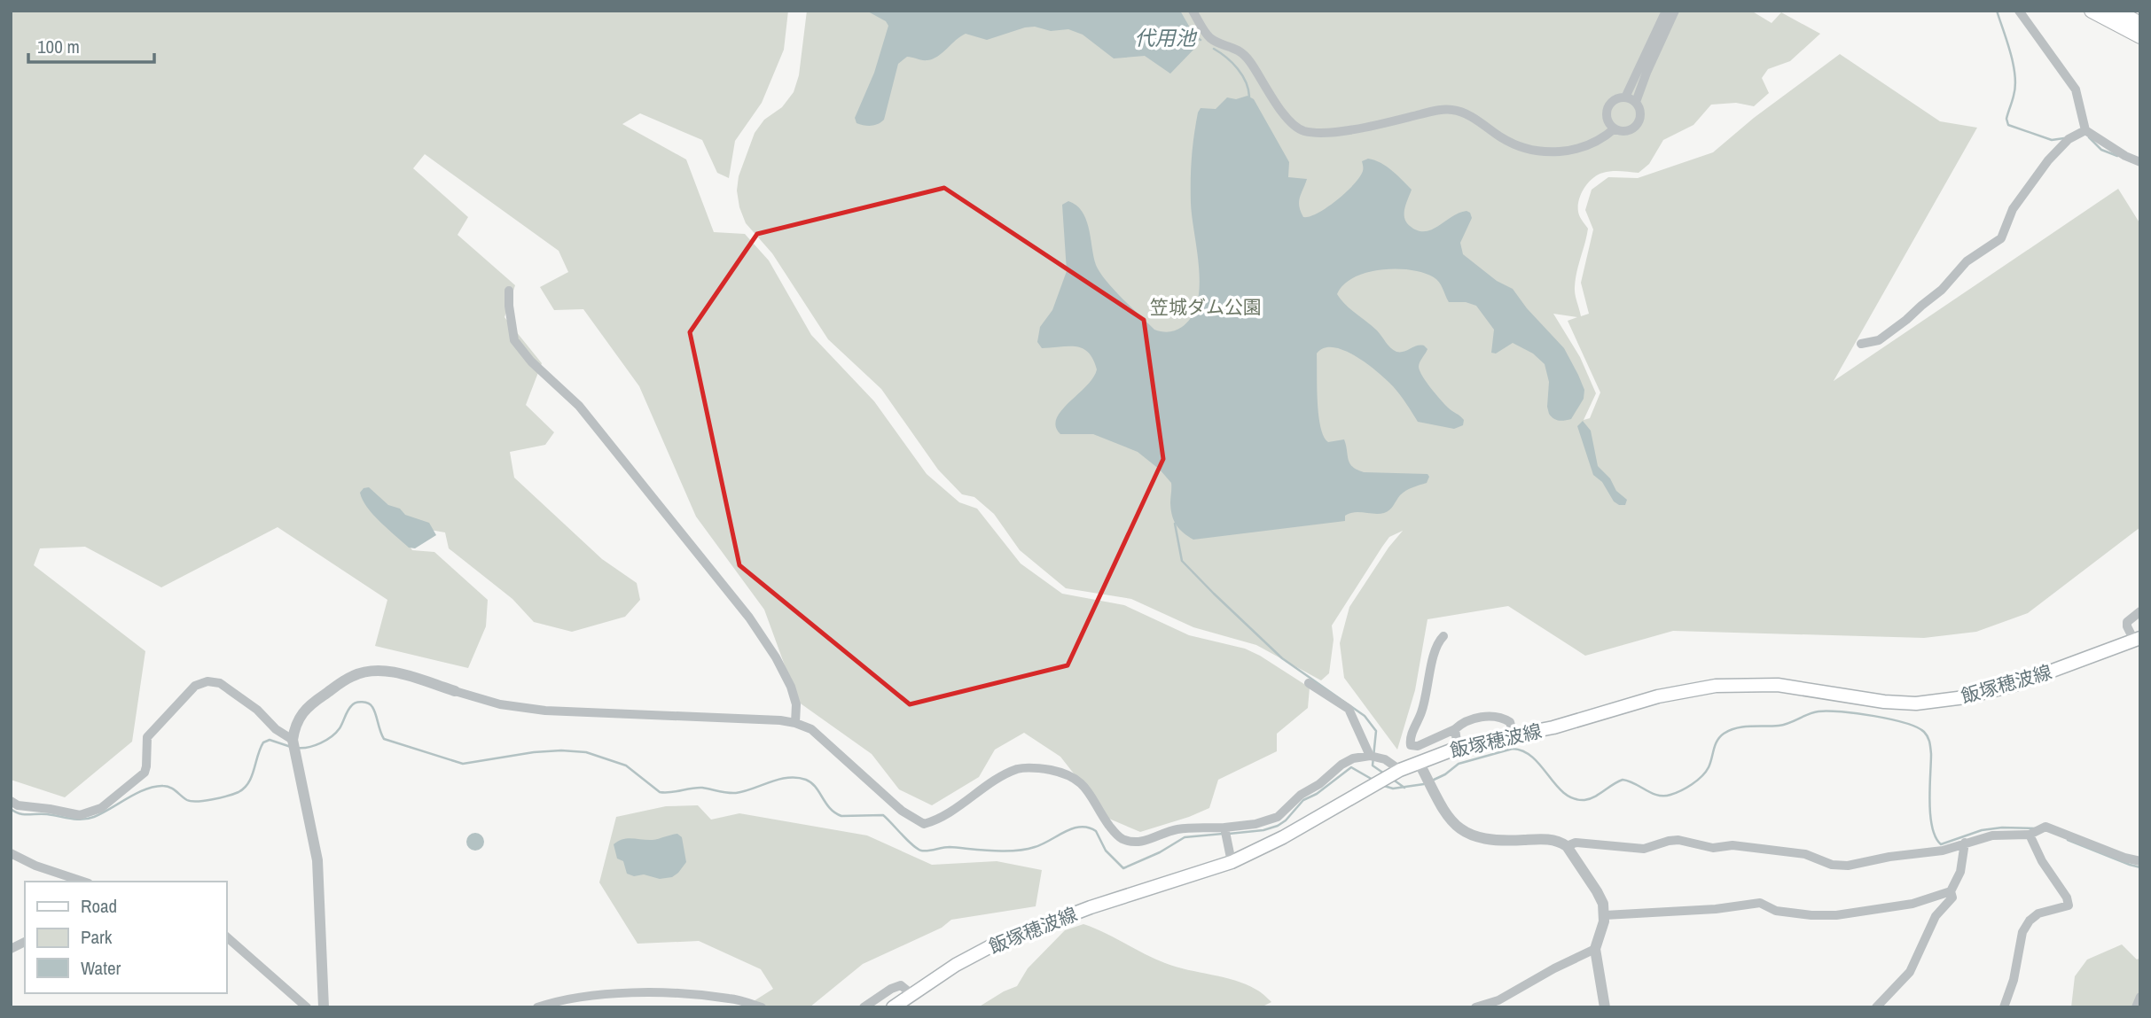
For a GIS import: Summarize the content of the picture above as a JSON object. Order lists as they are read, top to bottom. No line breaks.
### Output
{"streets":{"main road":["飯塚穂波線"]},"water":["代用池"],"parks":["笠城ダム公園"],"legend":["Road","Park","Water"],"scale_bar":"100 m"}
